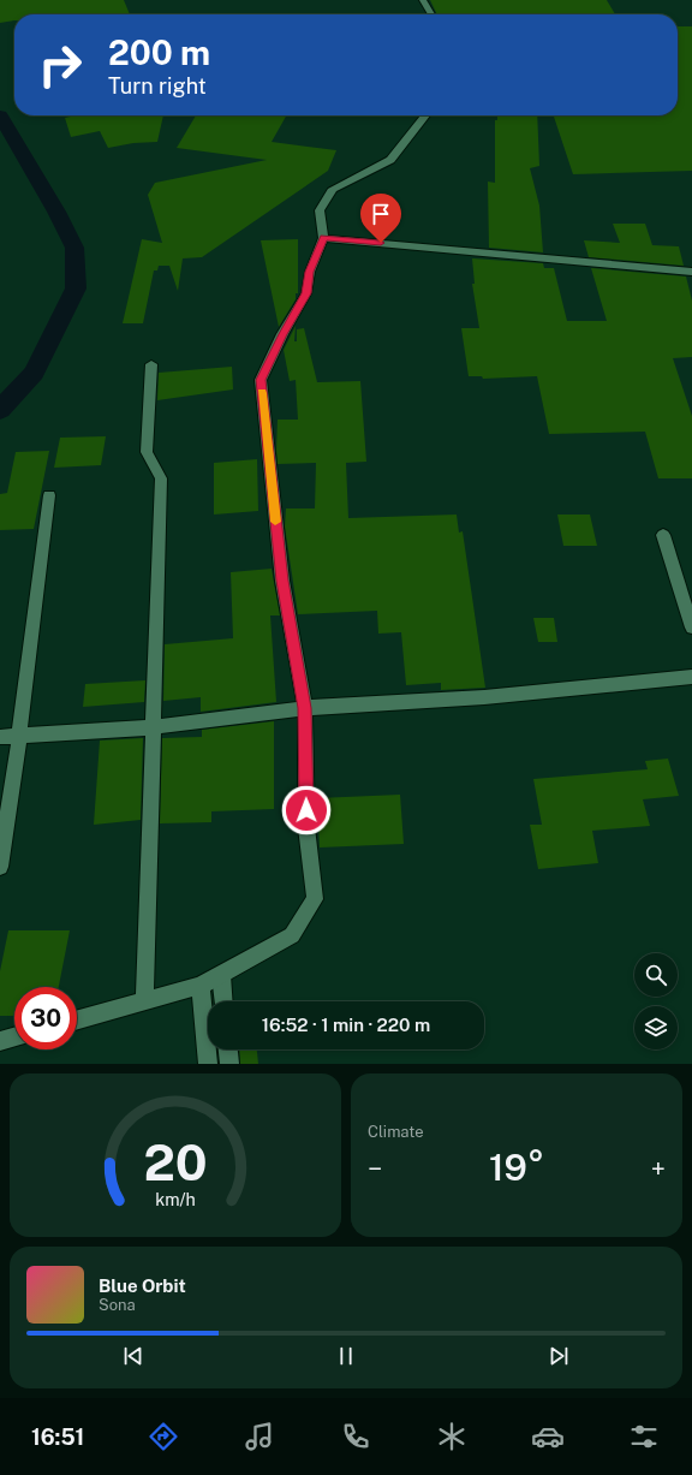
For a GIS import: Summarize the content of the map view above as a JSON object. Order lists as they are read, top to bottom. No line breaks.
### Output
{"page":{"turn":["200 m","Turn right"],"limit":"30","trip":"16:52 · 1 min · 220 m","tile":"Climate","heat":["−","19°","+"],"song":["Blue Orbit","Sona"],"tabs":"16:51","gauge":["20","km/h"]}}
